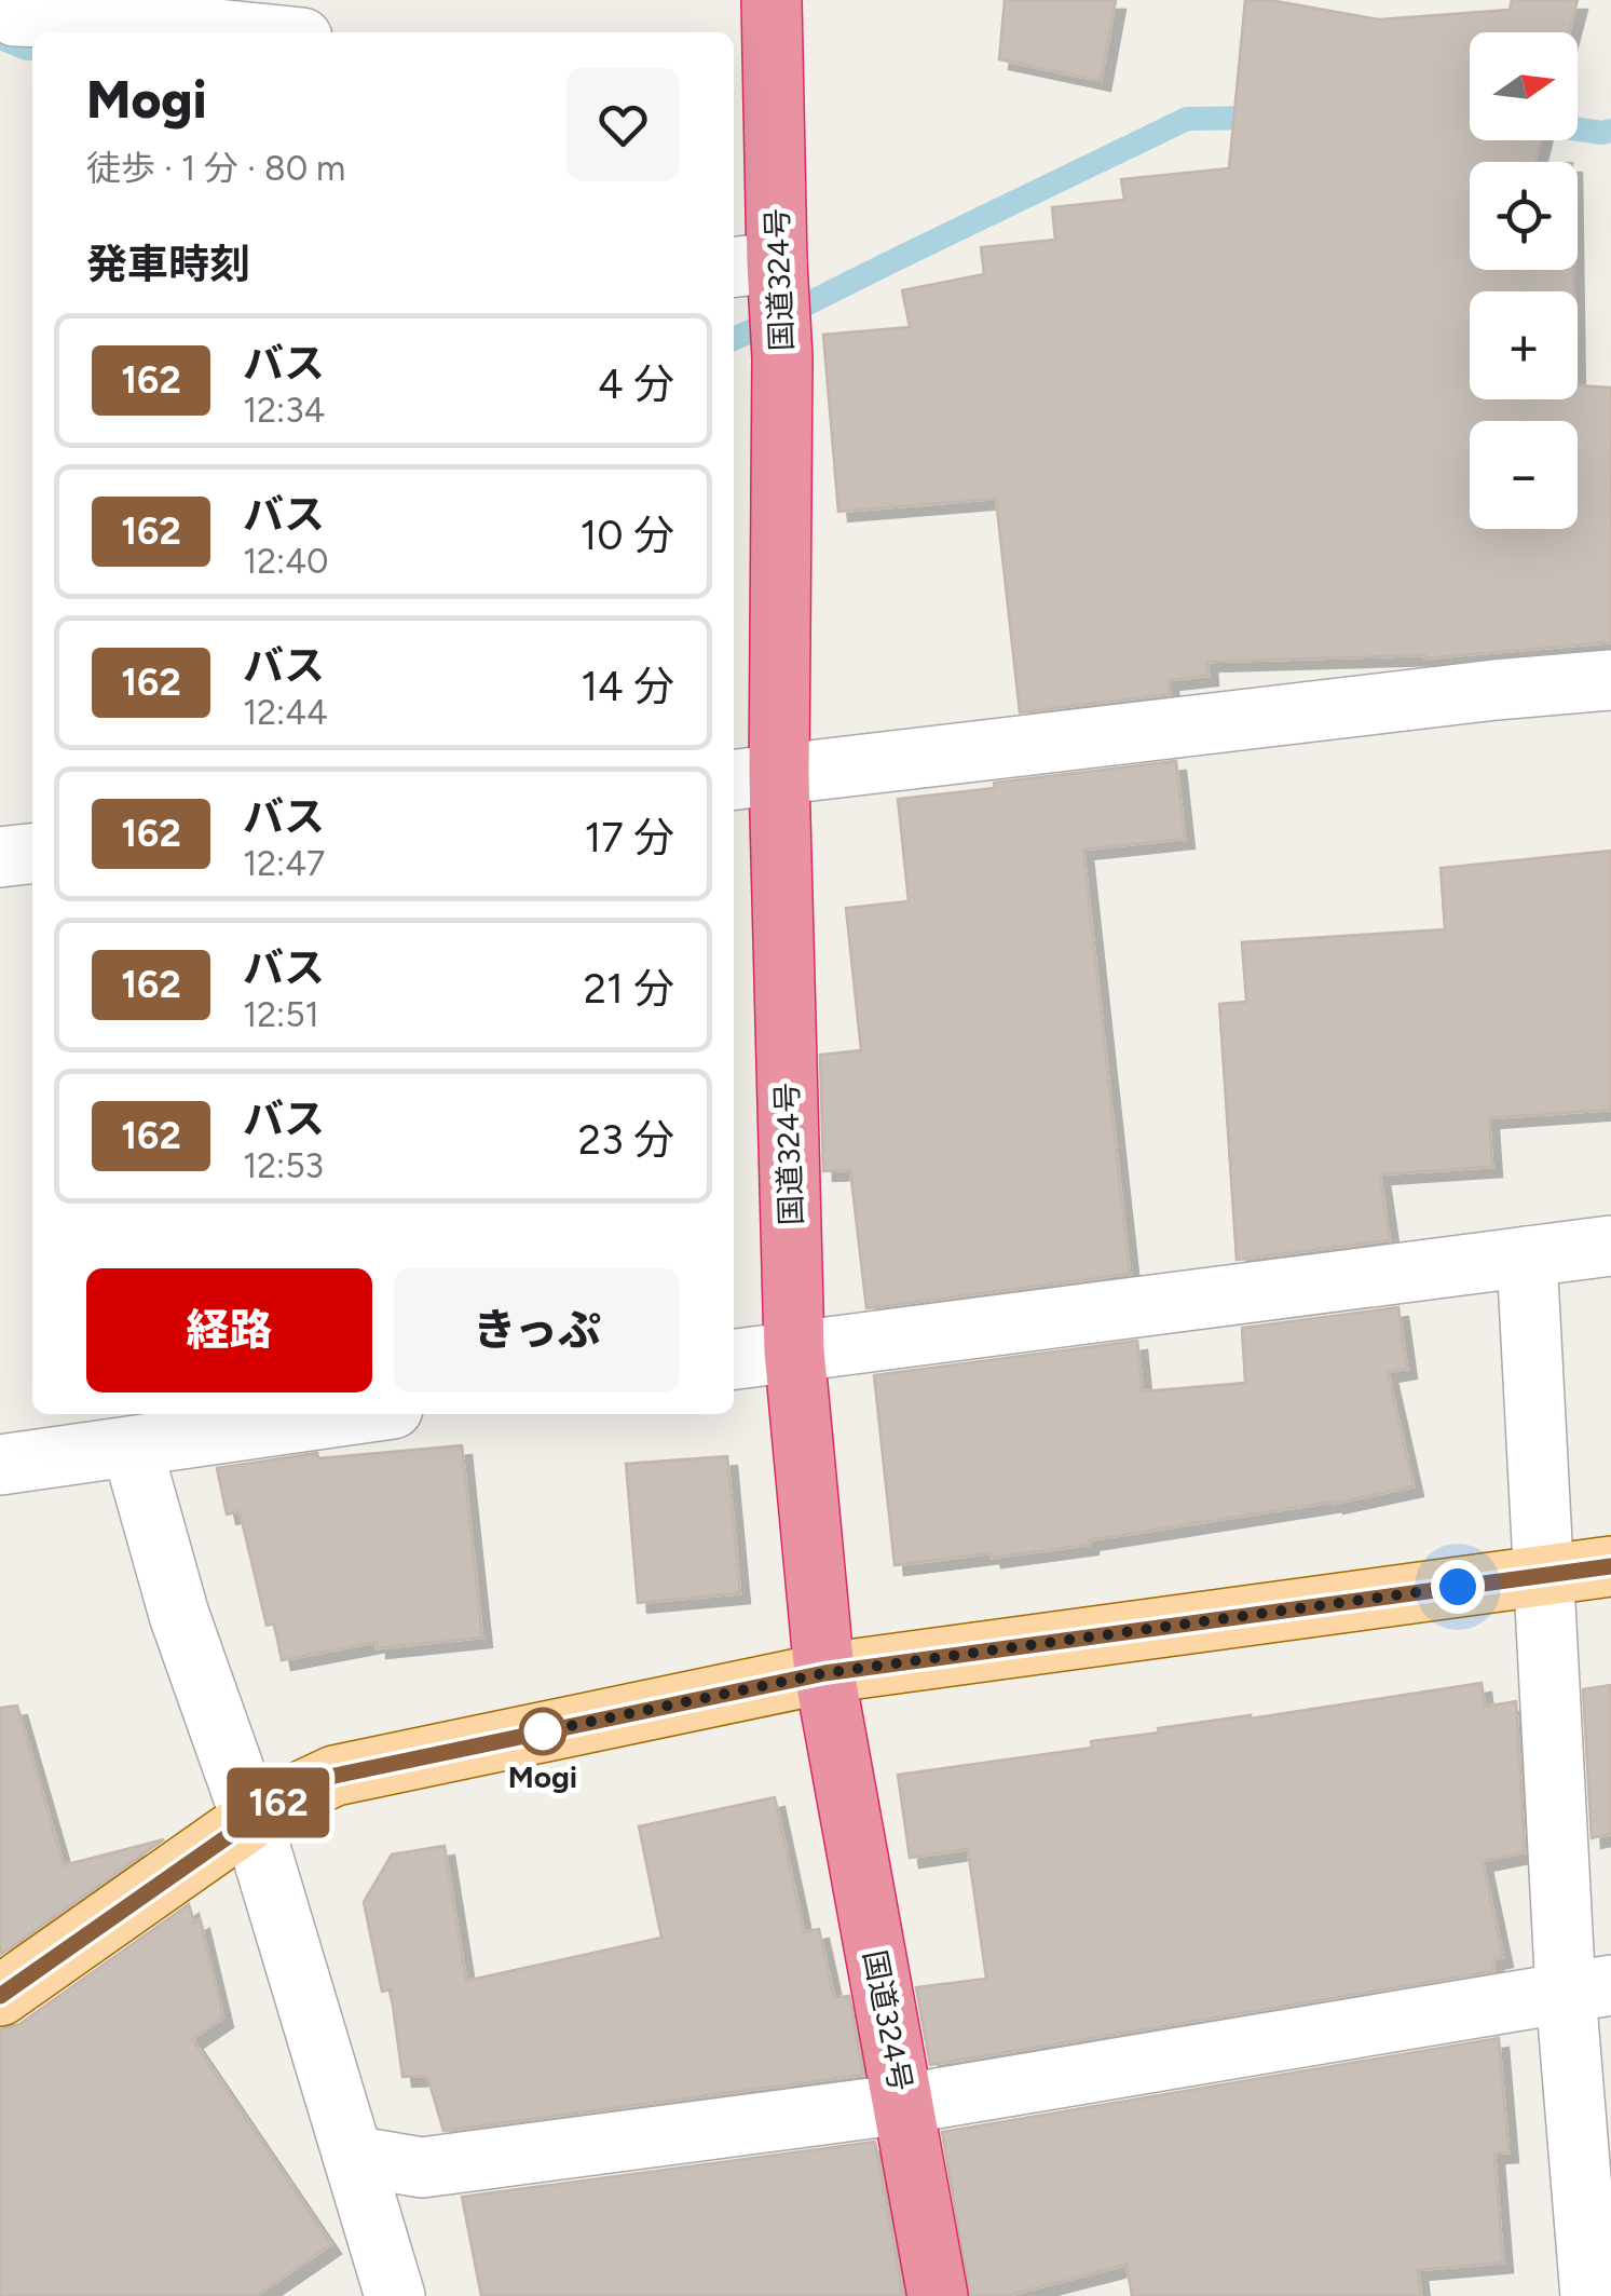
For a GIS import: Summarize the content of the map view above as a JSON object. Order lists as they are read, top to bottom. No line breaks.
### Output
{"streets":{"highway":["国道324号"]},"places":["Mogi"],"lines":["bus line 162"],"north":"right","page":{"on_map":"162","map_buttons":["+","−"],"heading":[["Mogi","徒歩 · 1 分 · 80 m"],"発車時刻"],"list":[{"mark":"162","name":"バス","note":"12:34","value":"4 分"},{"mark":"162","name":"バス","note":"12:40","value":"10 分"},{"mark":"162","name":"バス","note":"12:44","value":"14 分"},{"mark":"162","name":"バス","note":"12:47","value":"17 分"},{"mark":"162","name":"バス","note":"12:51","value":"21 分"},{"mark":"162","name":"バス","note":"12:53","value":"23 分"}],"buttons":["経路","きっぷ"]}}
